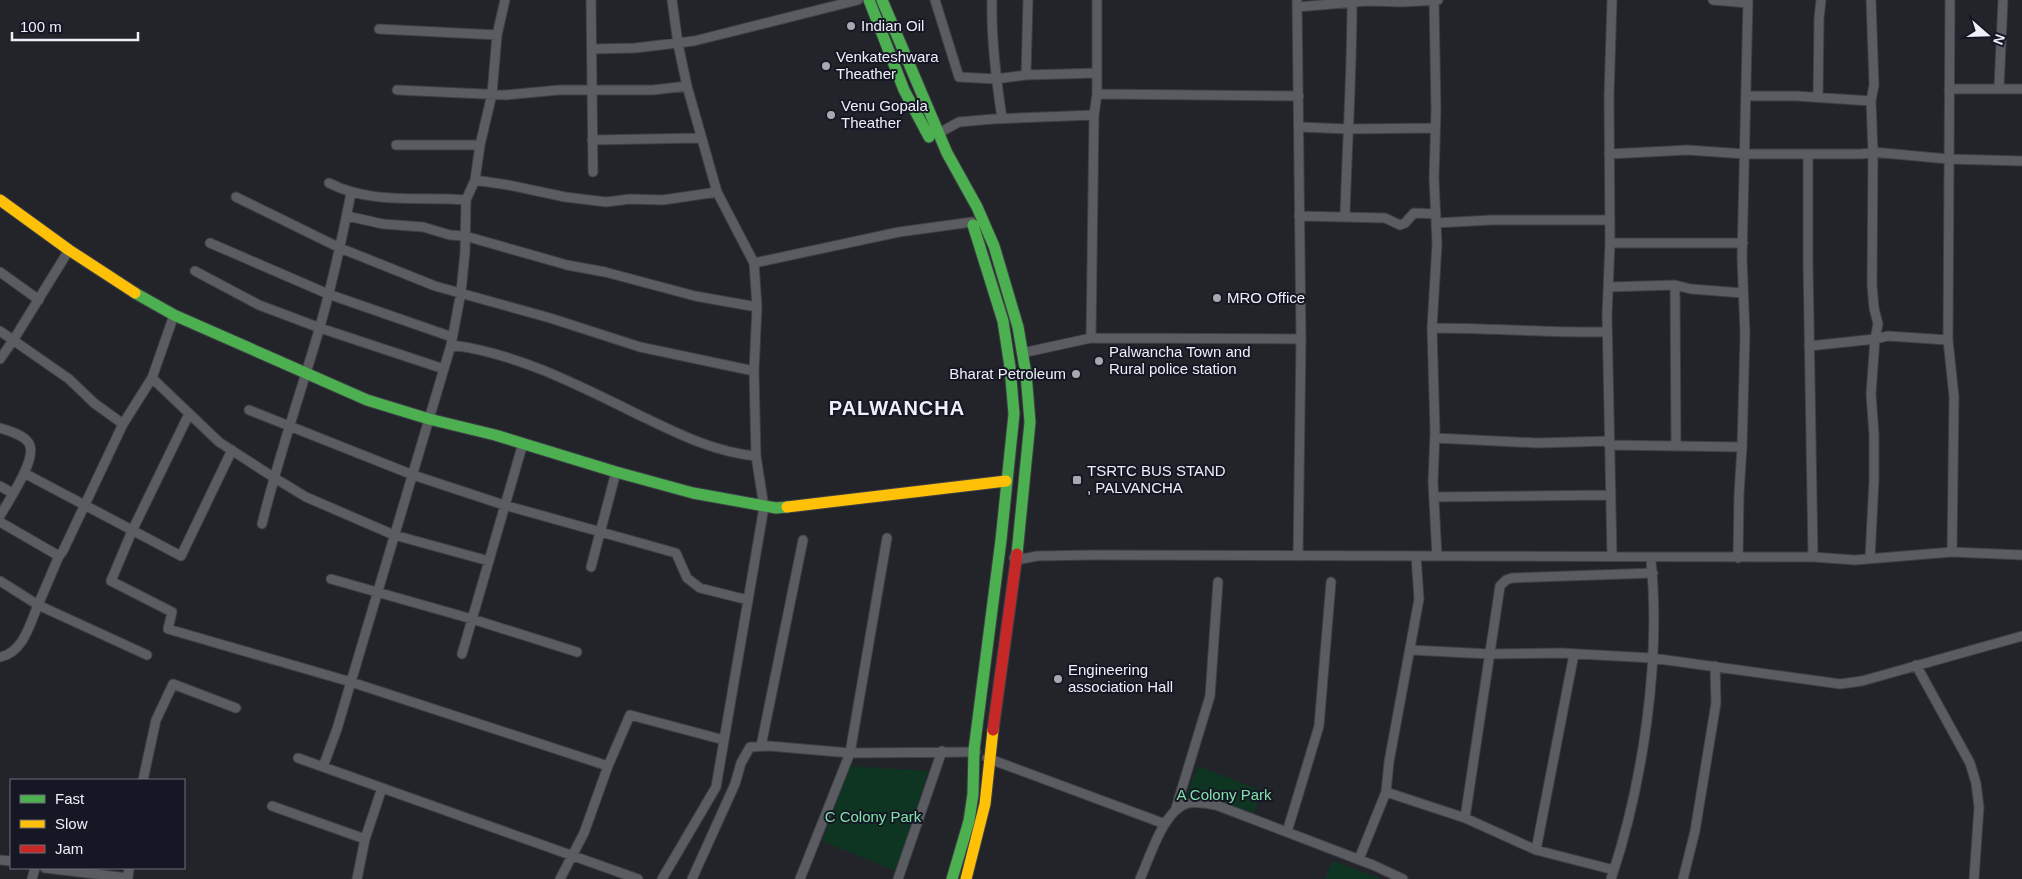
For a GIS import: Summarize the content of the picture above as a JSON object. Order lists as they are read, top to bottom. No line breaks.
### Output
{"districts":["PALWANCHA"],"parks":["A Colony Park","C Colony Park"],"places":{"other":["Indian Oil","Venkateshwara Theather","Venu Gopala Theather","MRO Office","Palwancha Town and Rural police station","Bharat Petroleum","Engineering association Hall"],"transit":["TSRTC BUS STAND , PALVANCHA"]},"legend":["Fast","Slow","Jam"],"scale_bar":"100 m","north":"right"}
